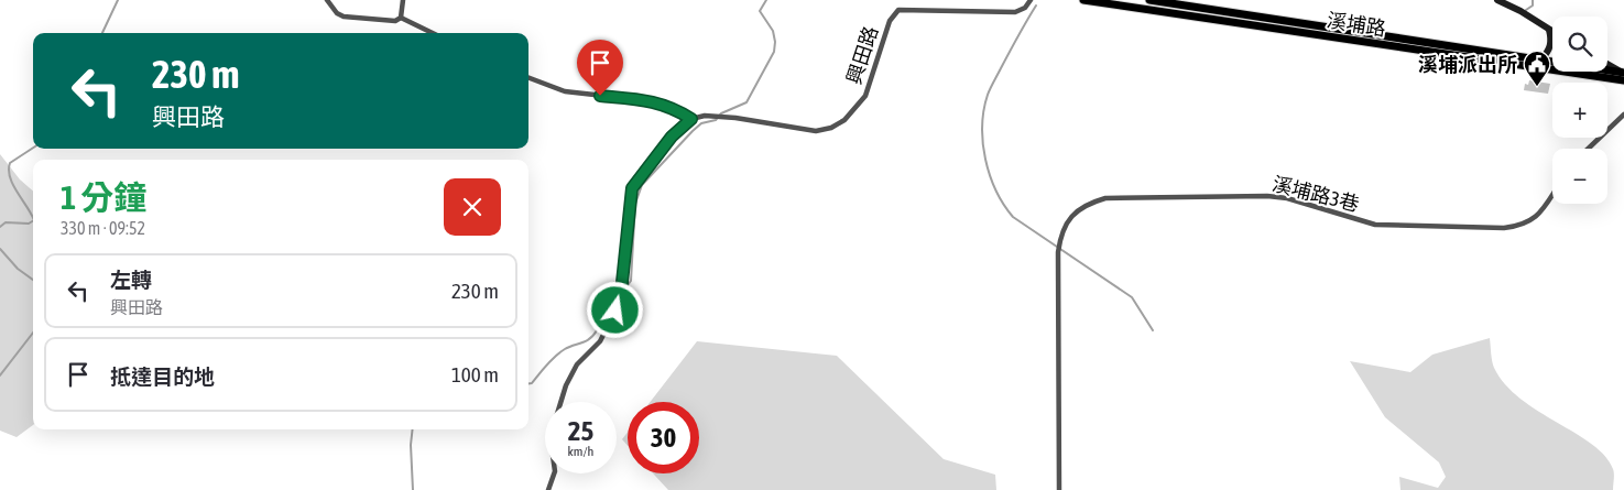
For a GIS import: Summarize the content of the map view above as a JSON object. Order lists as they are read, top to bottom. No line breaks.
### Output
{"streets":{"main road":["溪埔路"],"street":["興田路","溪埔路3巷"]},"places":{"public building":["溪埔派出所"]},"page":{"map_buttons":["+","−"],"turn":["230 m","興田路"],"heading":["1 分鐘","330 m · 09:52"],"list":[{"name":"左轉","note":"興田路","value":"230 m"},{"name":"抵達目的地","value":"100 m"}],"speed":"25 km/h","limit":"30"}}
